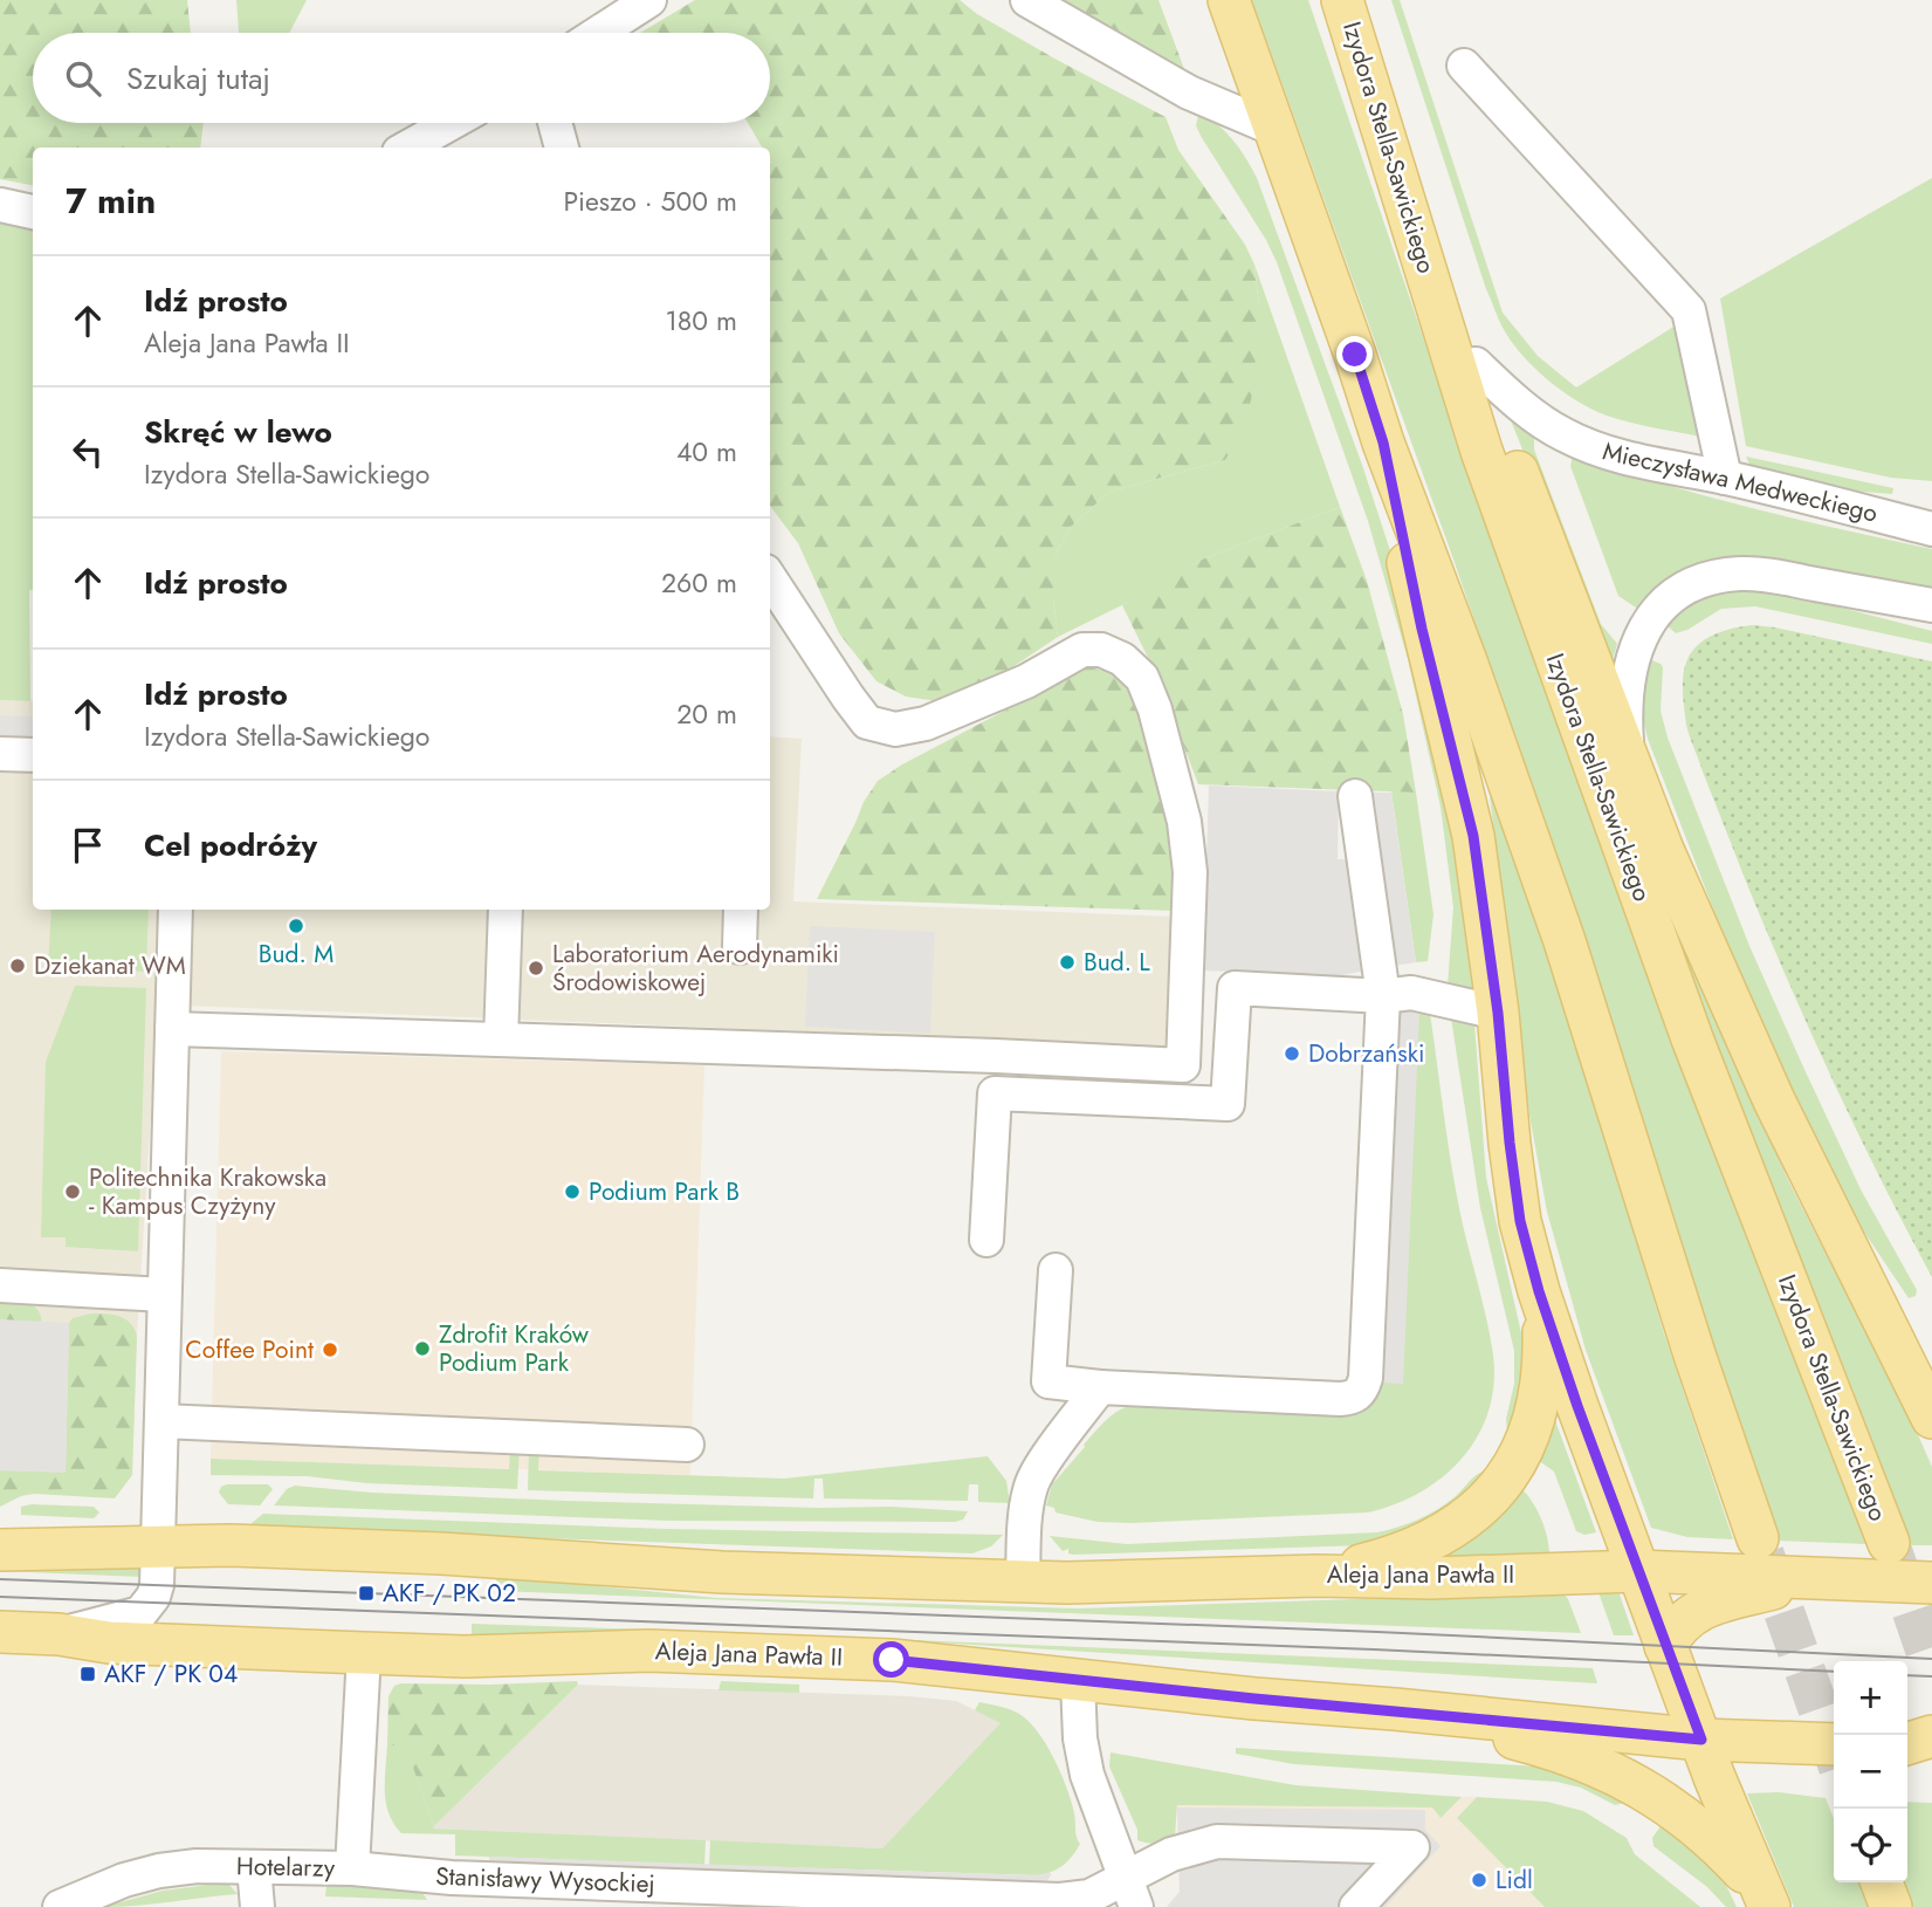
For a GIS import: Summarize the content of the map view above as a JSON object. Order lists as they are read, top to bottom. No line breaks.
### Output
{"streets":{"main road":["Izydora Stella-Sawickiego","Aleja Jana Pawła II"],"street":["Mieczysława Medweckiego","Hotelarzy","Stanisławy Wysockiej"]},"crossings":[["Aleja Jana Pawła II","Hotelarzy"],["Hotelarzy","Stanisławy Wysockiej"]],"places":{"other":["Bud. M","Bud. L","Dziekanat WM","Laboratorium Aerodynamiki Środowiskowej","Dobrzański","Politechnika Krakowska - Kampus Czyżyny","Podium Park B","Zdrofit Kraków Podium Park","Coffee Point","Lidl"],"transit":["AKF / PK 02","AKF / PK 04"]},"page":{"search":"Szukaj tutaj","heading":["7 min","Pieszo · 500 m"],"list":[["Idź prosto","Aleja Jana Pawła II","180 m"],["Skręć w lewo","Izydora Stella-Sawickiego","40 m"],["Idź prosto","260 m"],["Idź prosto","Izydora Stella-Sawickiego","20 m"],"Cel podróży"],"map_buttons":["+","−"]}}
